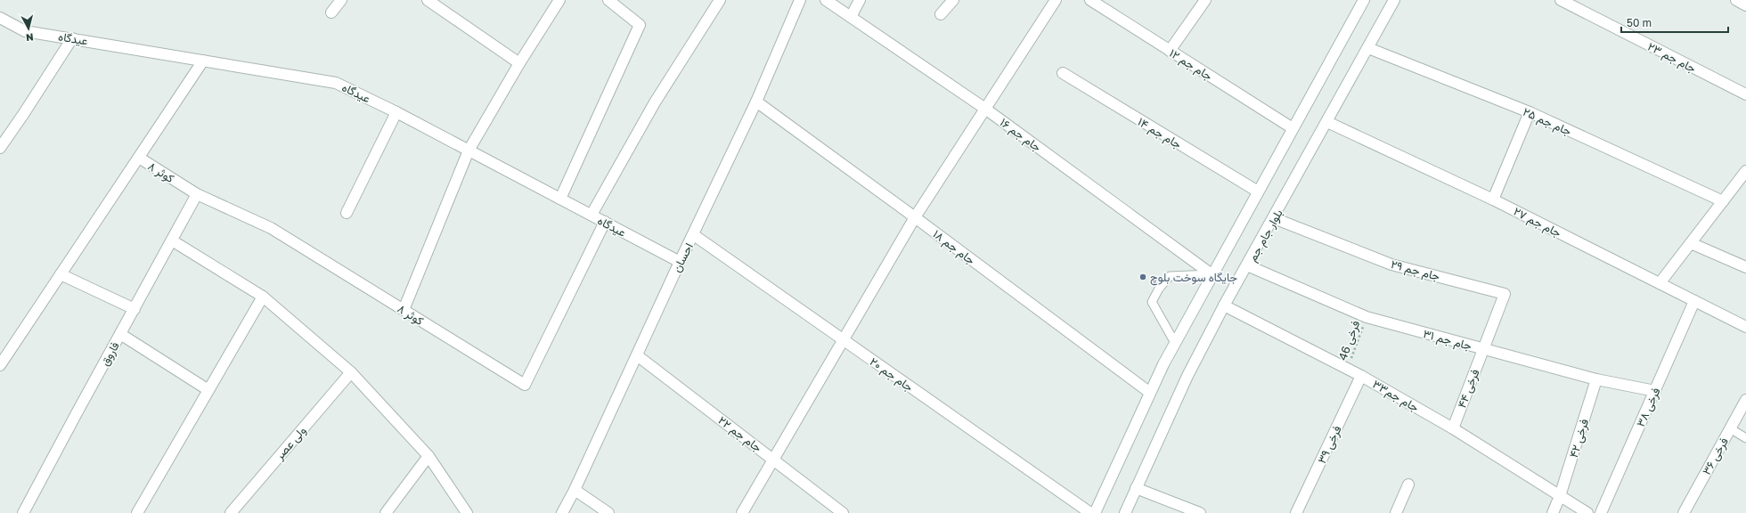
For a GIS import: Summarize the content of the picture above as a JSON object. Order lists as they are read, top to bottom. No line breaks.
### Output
{"streets":{"street":["عیدگاه","جام جم ۲۳","جام جم ۱۲","جام جم ۲۵","جام جم ۱۴","جام جم ۱۶","کوثر ۸","جام جم ۲۷","بلوار جام جم","جام جم ۱۸","احسان","جام جم ۲۹","جام جم ۳۱","فاروق","جام جم ۲۰","فرخی ۴۴","جام جم۳۳","فرخی ۳۸","جام جم ۲۲","فرخی ۴۲","ولی عصر","فرخی ۳۹","فرخی ۳۶"],"path":["فرخی 46"]},"crossings":[["عیدگاه","کوثر ۸"],["عیدگاه","احسان"],["جام جم ۲۵","بلوار جام جم"],["کوثر ۸","فاروق"],["جام جم ۲۷","بلوار جام جم"],["جام جم ۲۷","فرخی ۳۸"],["بلوار جام جم","جام جم ۲۹"],["بلوار جام جم","جام جم ۳۱"],["بلوار جام جم","جام جم۳۳"],["جام جم ۱۸","احسان"],["احسان","جام جم ۲۰"],["احسان","جام جم ۲۲"],["جام جم ۲۹","جام جم ۳۱"],["جام جم ۲۹","فرخی ۴۴"],["جام جم ۳۱","فرخی 46"],["جام جم ۳۱","فرخی ۴۴"],["جام جم ۳۱","فرخی ۳۸"],["جام جم ۳۱","فرخی ۴۲"],["فرخی 46","جام جم۳۳"],["فرخی ۴۴","جام جم۳۳"],["جام جم۳۳","فرخی ۴۲"],["جام جم۳۳","فرخی ۳۹"]],"places":["جایگاه سوخت بلوچ"],"scale_bar":"50 m","north":"bottom"}
